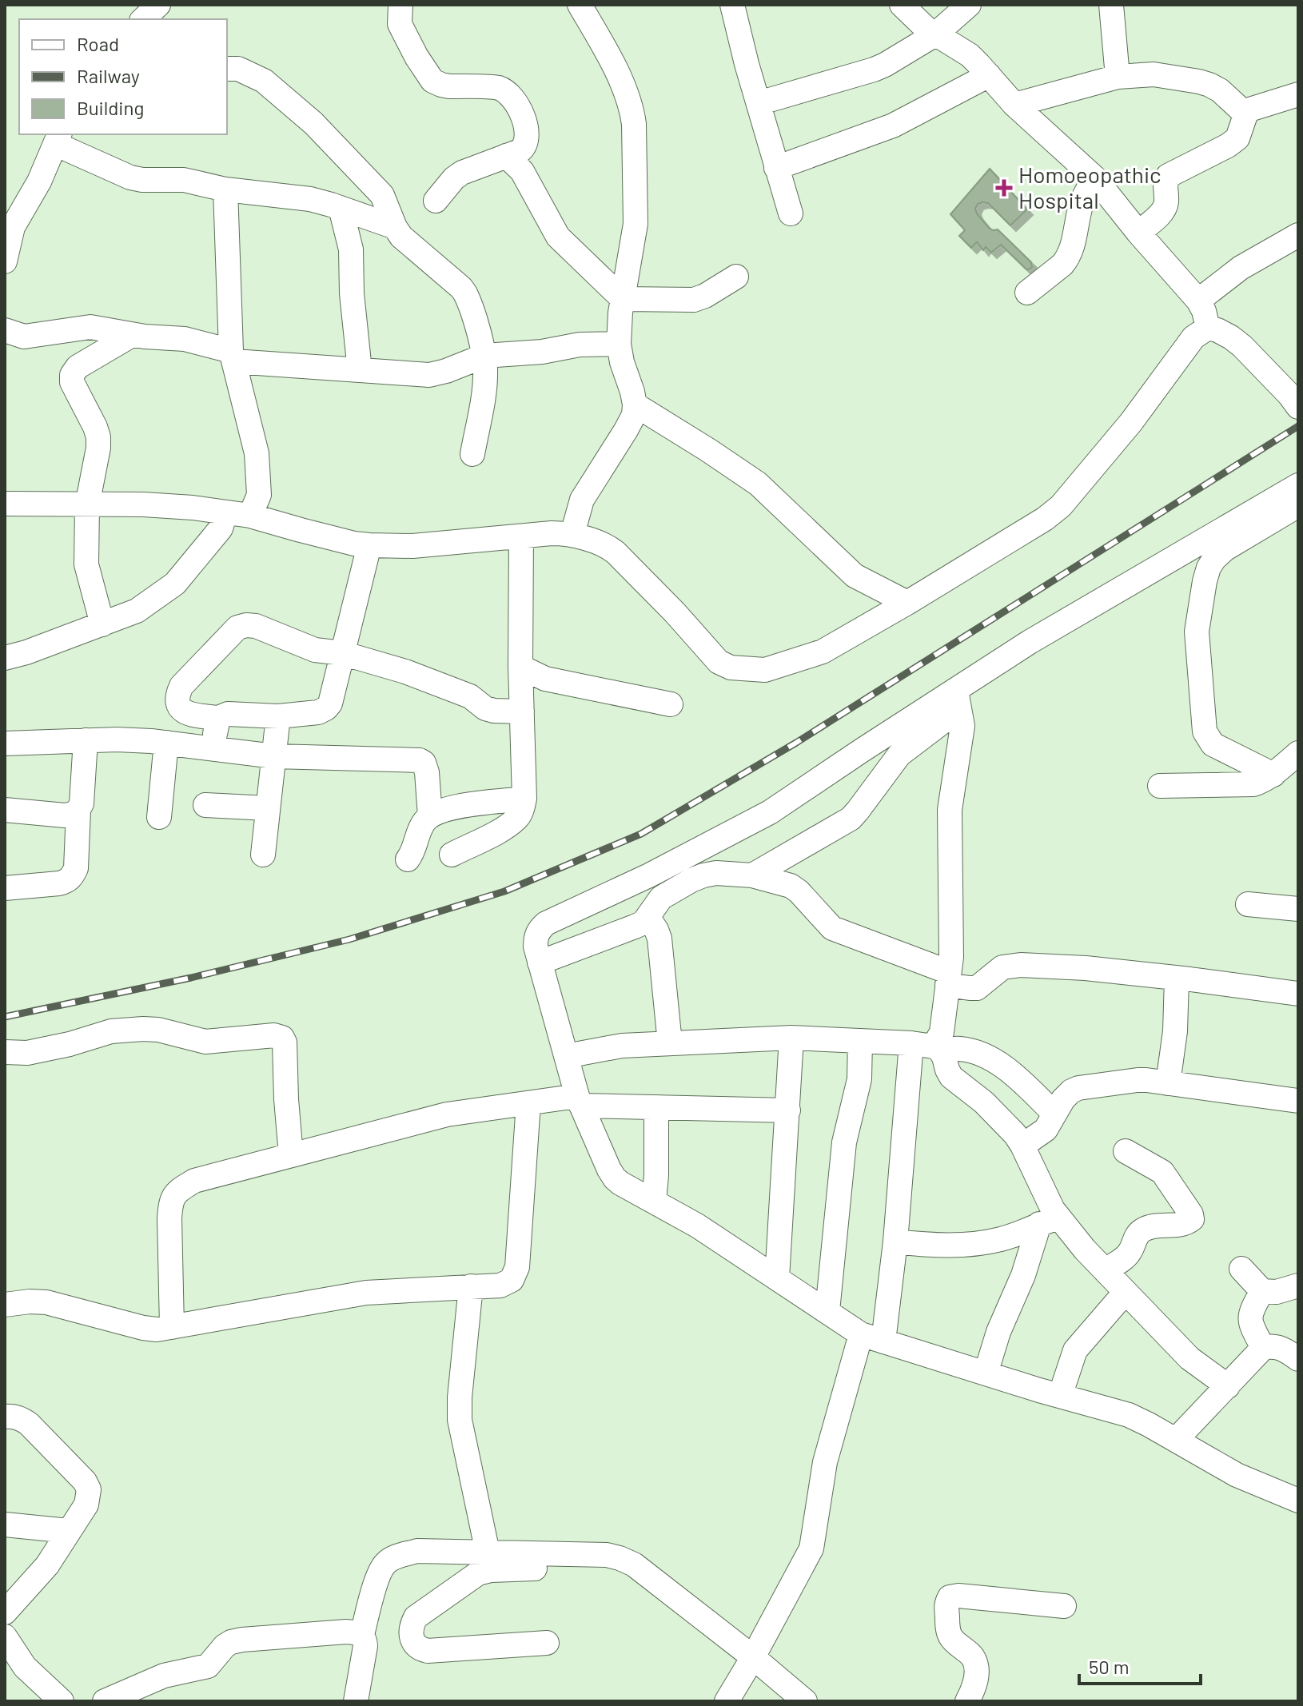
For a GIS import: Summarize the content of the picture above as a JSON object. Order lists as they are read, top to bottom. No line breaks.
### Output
{"places":{"health":["Homoeopathic Hospital"]},"legend":["Road","Railway","Building"],"scale_bar":"50 m"}
